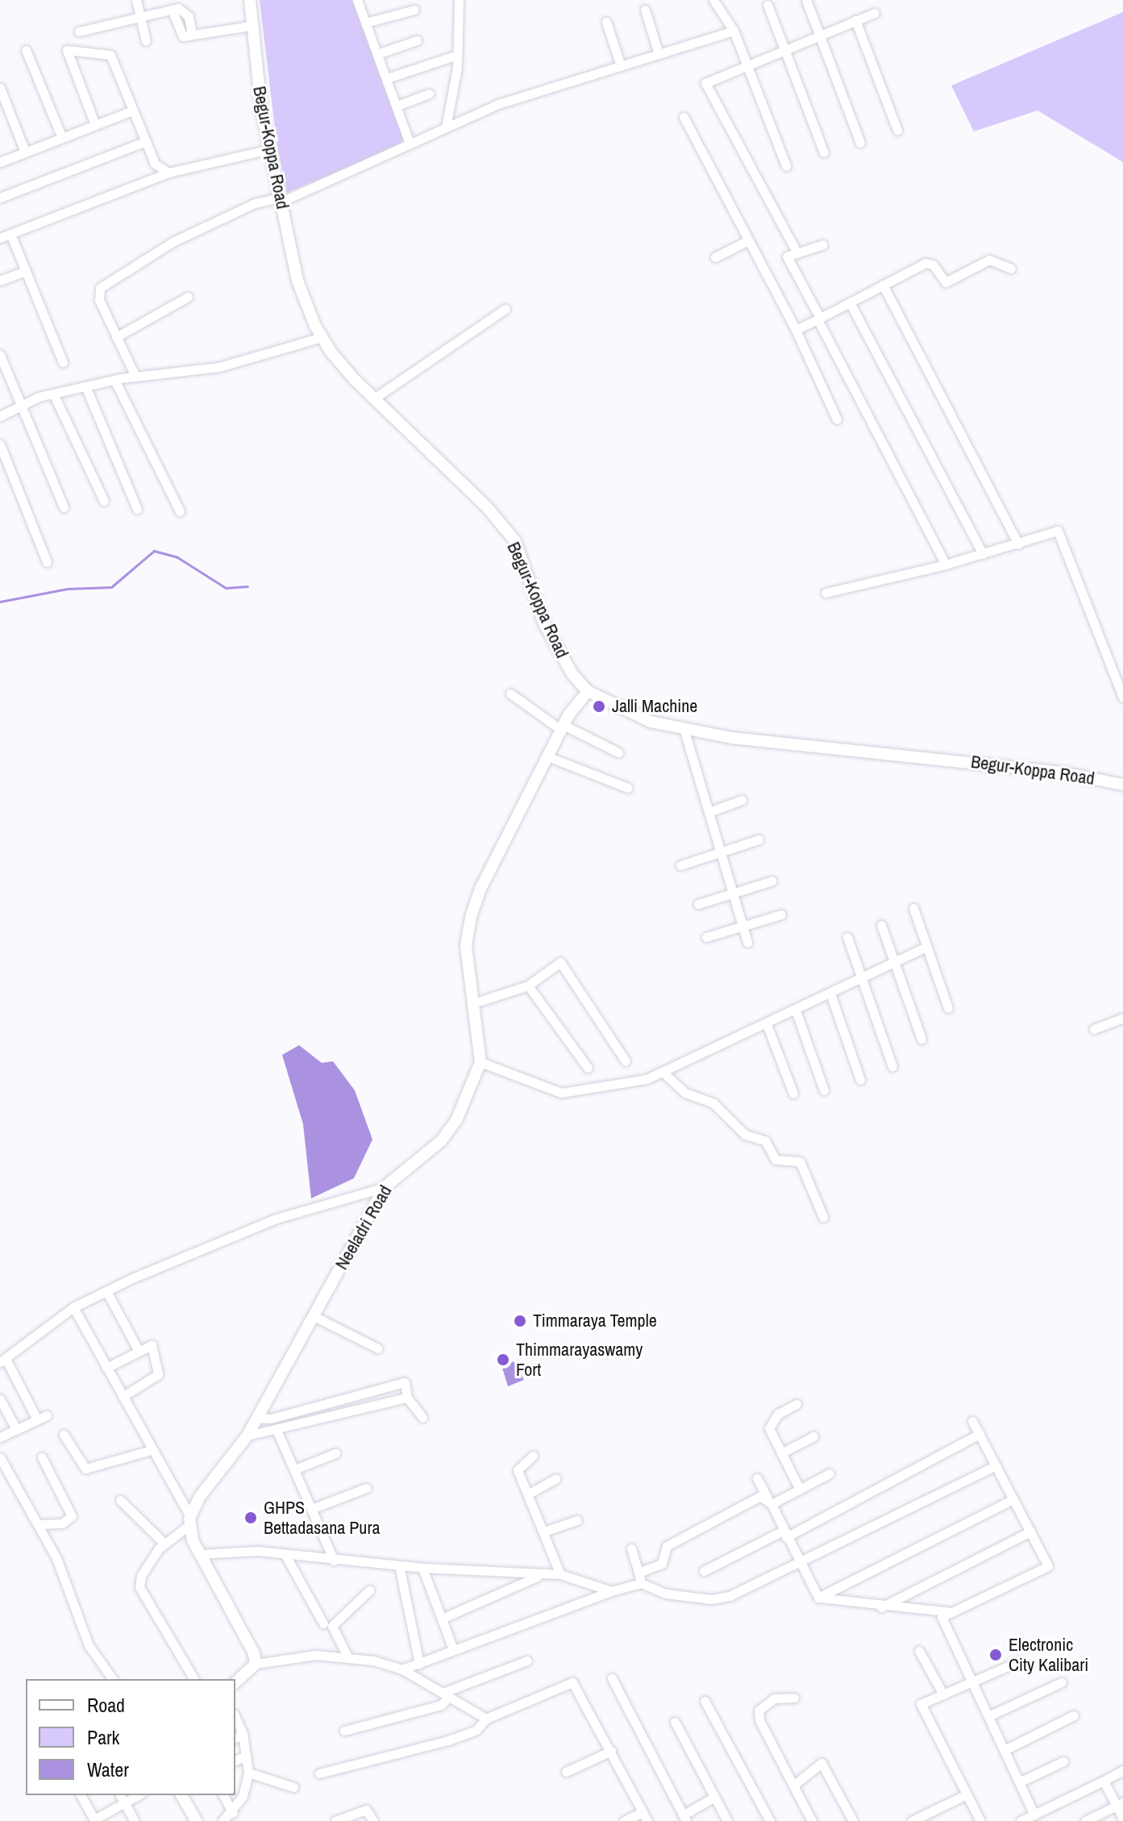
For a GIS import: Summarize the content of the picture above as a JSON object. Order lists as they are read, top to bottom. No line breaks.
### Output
{"streets":{"main road":["Begur-Koppa Road","Neeladri Road"]},"crossings":[["Begur-Koppa Road","Neeladri Road"]],"places":["Jalli Machine","Timmaraya Temple","Thimmarayaswamy Fort","GHPS Bettadasana Pura","Electronic City Kalibari"],"legend":["Road","Park","Water"]}
